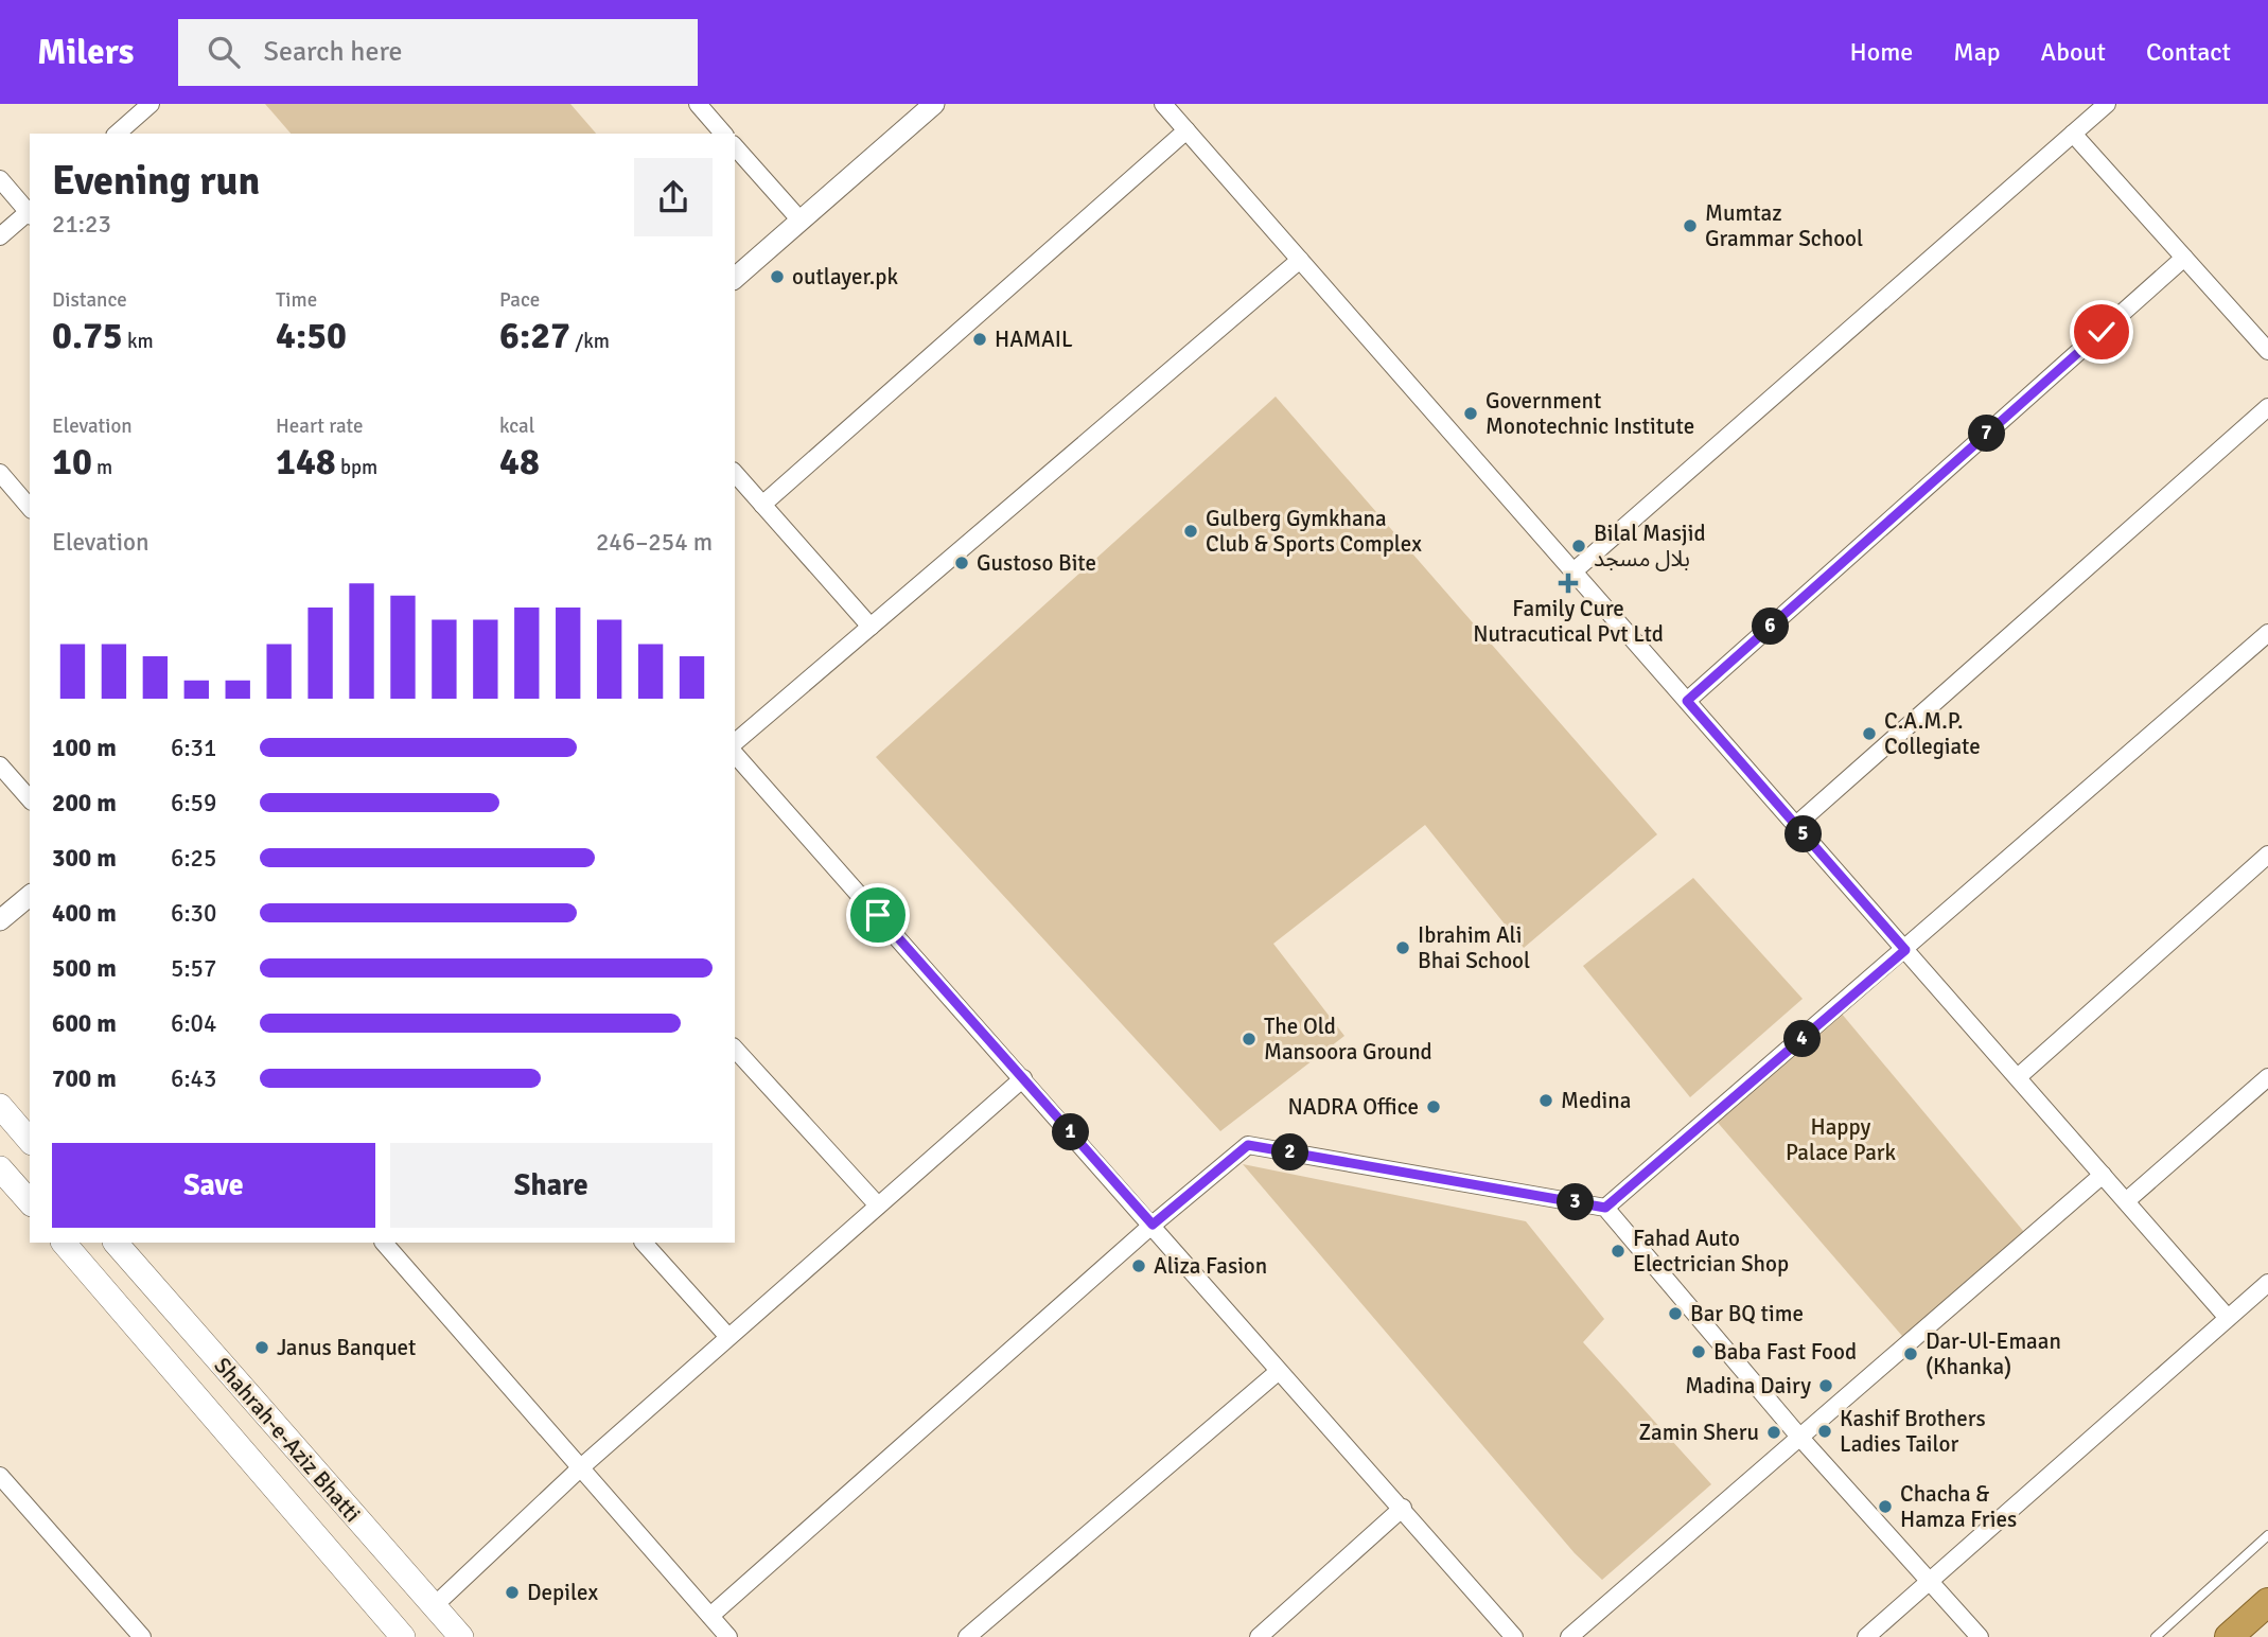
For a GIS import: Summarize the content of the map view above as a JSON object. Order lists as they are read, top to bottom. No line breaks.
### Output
{"streets":{"main road":["Shahrah-e-Aziz Bhatti"]},"parks":["Happy Palace Park"],"places":{"other":["Mumtaz Grammar School","outlayer.pk","HAMAIL","Government Monotechnic Institute","Gulberg Gymkhana Club & Sports Complex","Bilal Masjid بلال مسجد","Gustoso Bite","C.A.M.P. Collegiate","Ibrahim Ali Bhai School","The Old Mansoora Ground","Medina","NADRA Office","Fahad Auto Electrician Shop","Aliza Fasion","Bar BQ time","Janus Banquet","Baba Fast Food","Dar-Ul-Emaan (Khanka)","Madina Dairy","Kashif Brothers Ladies Tailor","Zamin Sheru","Chacha & Hamza Fries","Depilex"],"health":["Family Cure Nutracutical Pvt Ltd"]},"page":{"header":"Milers","search":"Search here","nav":["Home","Map","About","Contact"],"heading":["Evening run","21:23"],"stats":[["Distance","0.75 km"],["Time","4:50"],["Pace","6:27 /km"],["Elevation","10 m"],["Heart rate","148 bpm"],["kcal","48"]],"pins":["7","6","5","4","1","2","3"],"chart":["Elevation","246–254 m"],"list":[{"name":"100 m","note":"6:31"},{"name":"200 m","note":"6:59"},{"name":"300 m","note":"6:25"},{"name":"400 m","note":"6:30"},{"name":"500 m","note":"5:57"},{"name":"600 m","note":"6:04"},{"name":"700 m","note":"6:43"}],"buttons":["Save","Share"]}}
